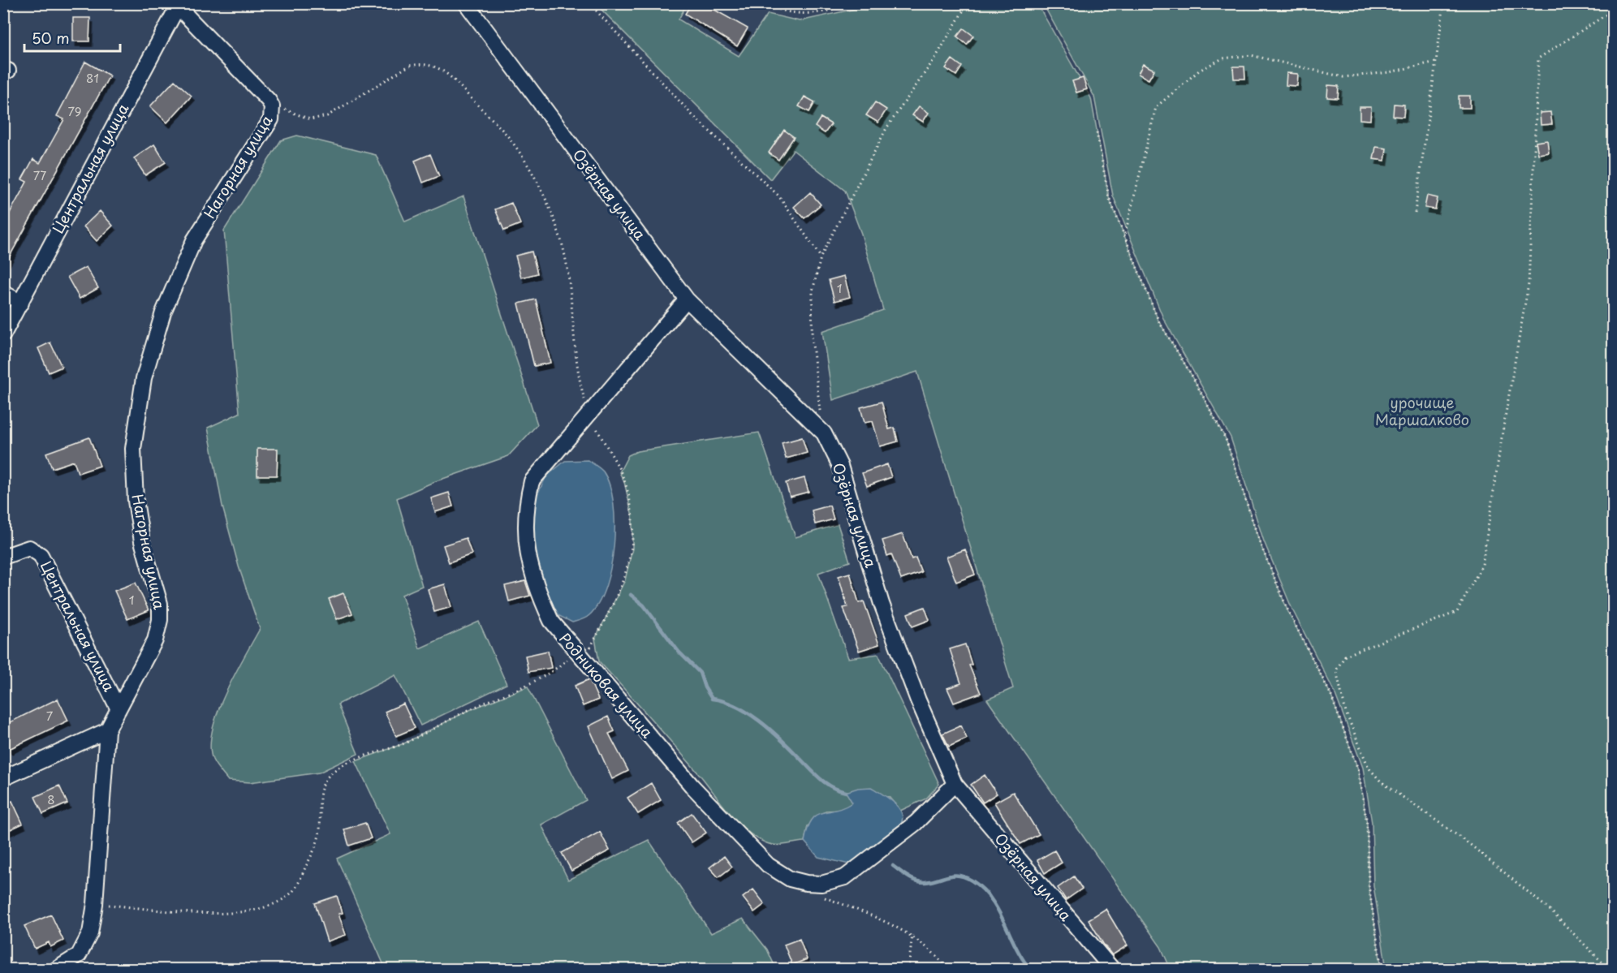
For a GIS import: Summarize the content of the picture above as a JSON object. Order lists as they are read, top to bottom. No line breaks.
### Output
{"streets":{"street":["Нагорная улица","Центральная улица","Озёрная улица","Родниковая улица"]},"crossings":[["Нагорная улица","Центральная улица"],["Озёрная улица","Родниковая улица"]],"parks":["урочище Маршалково"],"house_numbers":["81","79","77","1","1","7","8"],"scale_bar":"50 m"}
